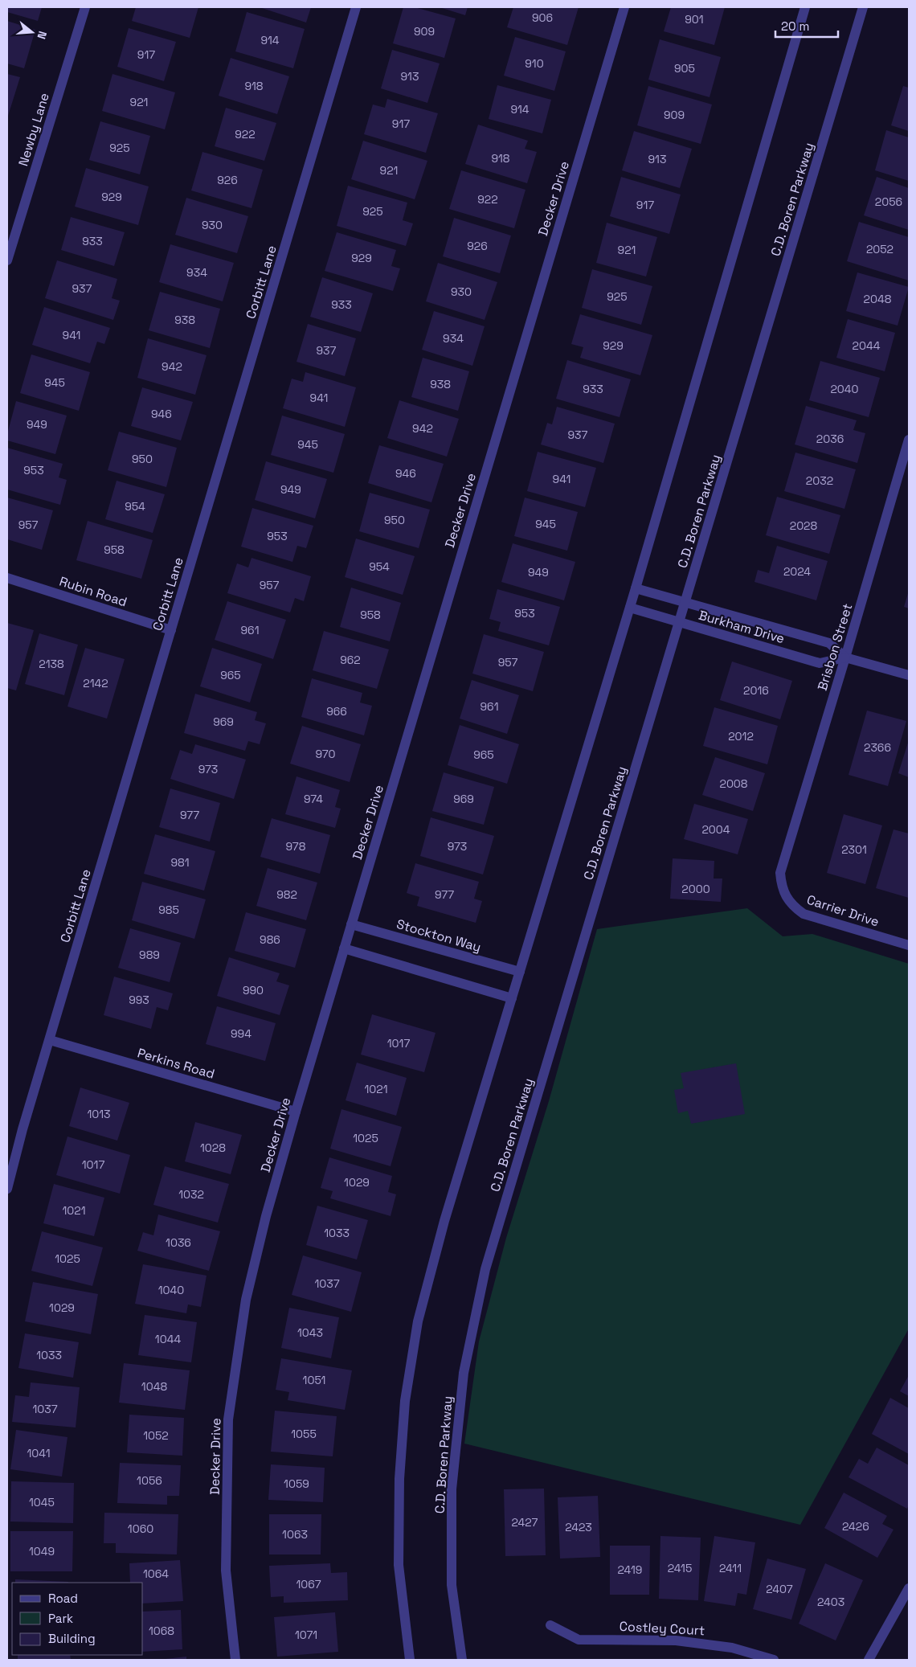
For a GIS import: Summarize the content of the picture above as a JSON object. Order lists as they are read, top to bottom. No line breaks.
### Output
{"streets":{"street":["Newby Lane","Decker Drive","C.D. Boren Parkway","Corbitt Lane","Rubin Road","Burkham Drive","Brisbon Street","Carrier Drive","Stockton Way","Perkins Road","Costley Court"]},"crossings":[["Decker Drive","Stockton Way"],["Decker Drive","Perkins Road"],["C.D. Boren Parkway","Burkham Drive"],["Corbitt Lane","Rubin Road"],["Corbitt Lane","Perkins Road"],["Burkham Drive","Brisbon Street"],["Brisbon Street","Carrier Drive"]],"house_numbers":["906","901","909","914","917","910","905","913","918","921","914","909","917","922","925","918","913","921","926","929","922","2056","917","925","930","933","926","2052","921","929","934","937","930","925","2048","933","938","941","934","929","2044","937","942","945","938","933","2040","941","946","949","942","937","2036","945","950","953","946","941","2032","949","954","950","945","957","2028","953","958","954","2024","949","957","953","958","961","962","957","2138","965","2142","2016","961","966","969","2012","2366","970","965","973","2008","974","969","977","2004","978","973","2301","981","2000","982","977","985","986","989","990","993","994","1017","1021","1013","1025","1028","1017","1029","1032","1021","1033","1036","1025","1037","1040","1029","1043","1044","1033","1051","1048","1037","1055","1052","1041","1056","1059","1045","2427","2426","2423","1060","1063","1049","2415","2411","2419","1064","1067","2407","2403","1068","1071"],"legend":["Road","Park","Building"],"scale_bar":"20 m","north":"right"}
